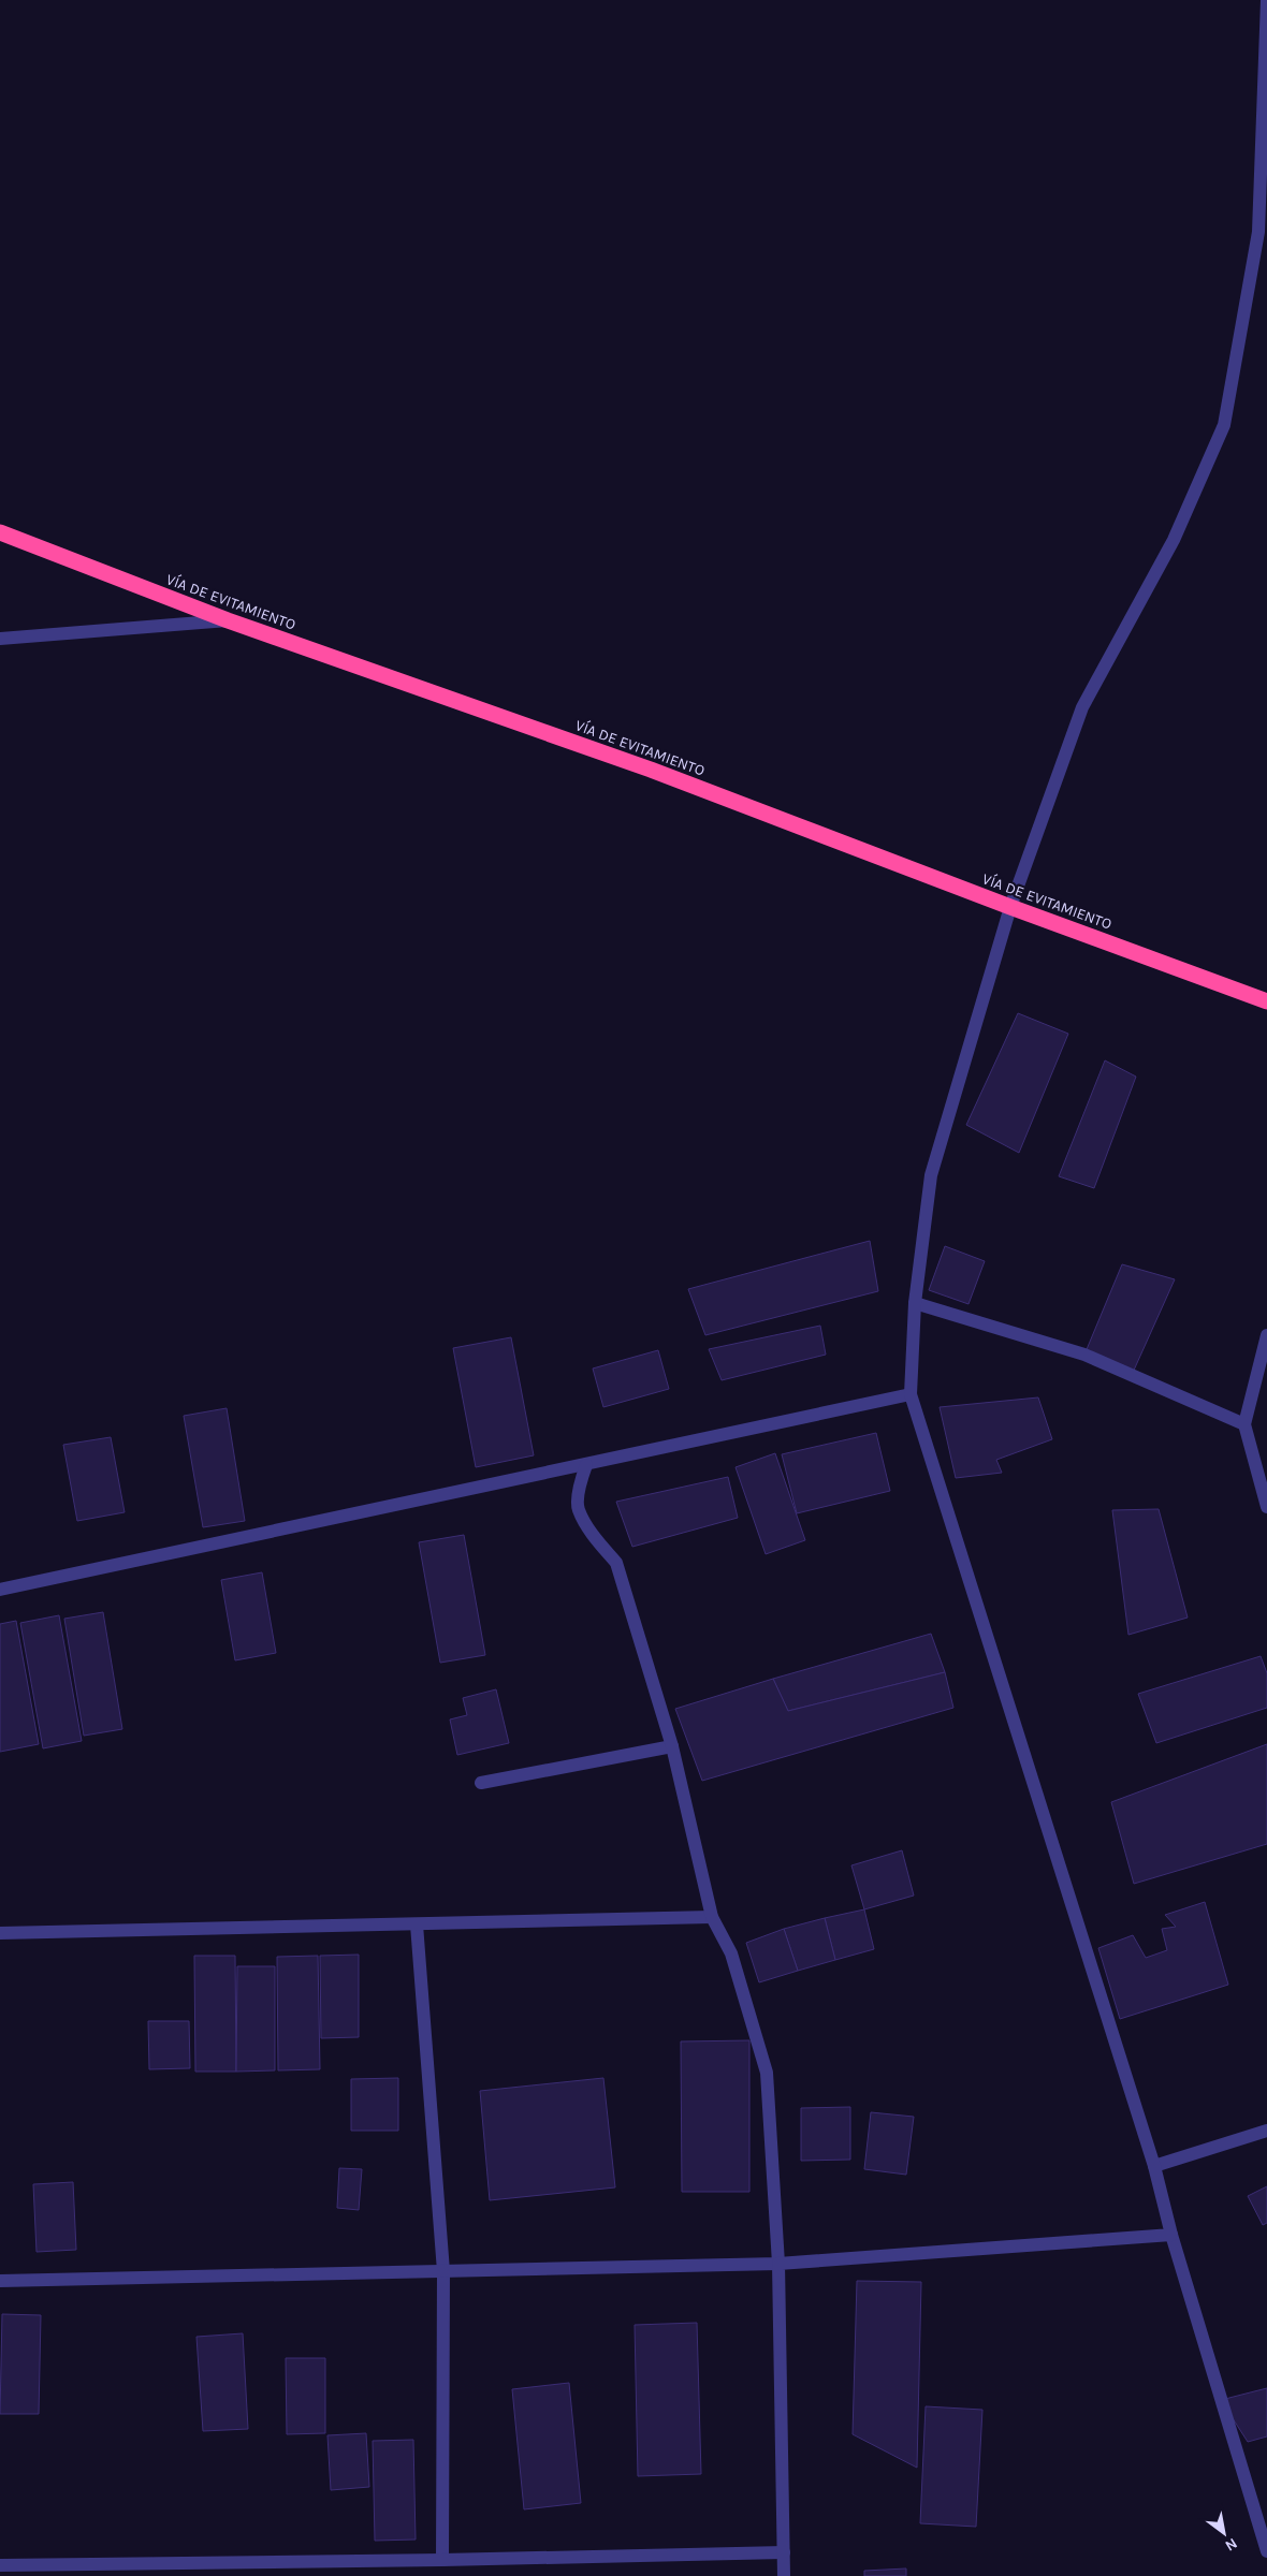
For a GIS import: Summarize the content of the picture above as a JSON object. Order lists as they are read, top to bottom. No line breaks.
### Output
{"streets":{"highway":["VÍA DE EVITAMIENTO"]},"north":"bottom right"}
